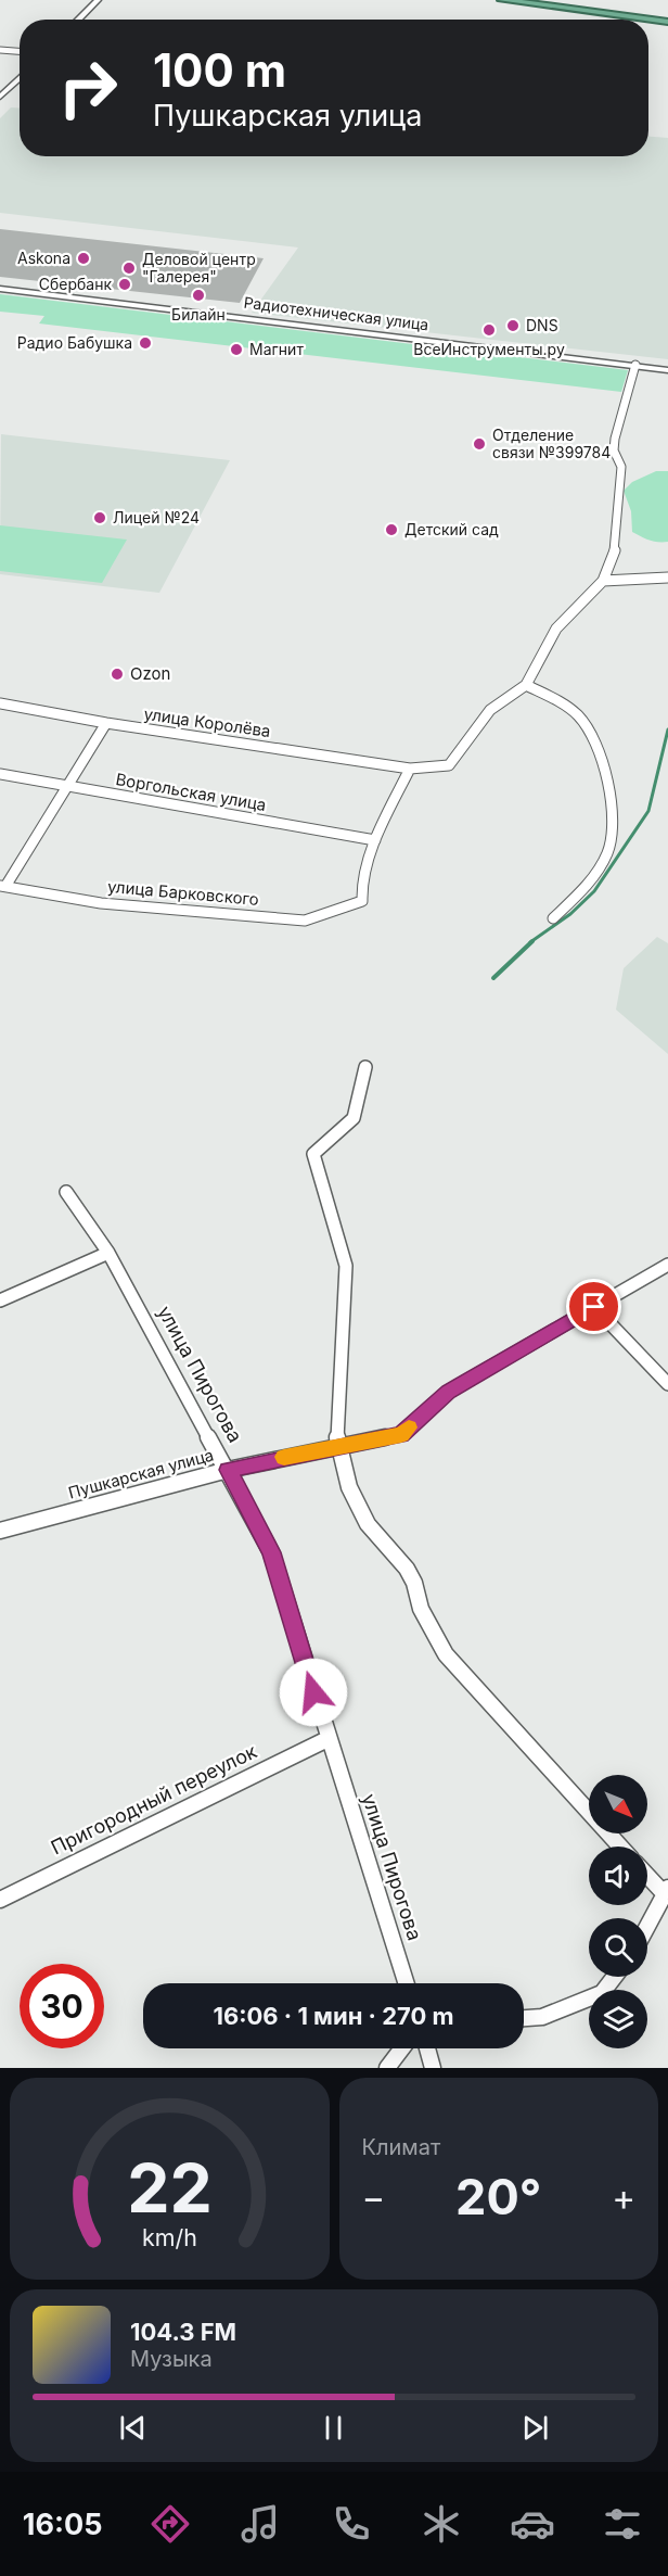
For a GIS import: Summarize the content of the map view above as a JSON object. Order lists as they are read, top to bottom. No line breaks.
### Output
{"streets":{"street":["Радиотехническая улица","улица Королёва","Воргольская улица","улица Барковского","улица Пирогова","Пушкарская улица","Пригородный переулок"]},"crossings":[["Воргольская улица","улица Барковского"],["улица Пирогова","Пушкарская улица"],["улица Пирогова","Пригородный переулок"]],"places":["Askona","Деловой центр \"Галерея\"","Сбербанк","Билайн","DNS","ВсеИнструменты.ру","Радио Бабушка","Магнит","Отделение связи №399784","Лицей №24","Детский сад","Ozon"],"north":"bottom right","page":{"turn":["100 m","Пушкарская улица"],"limit":"30","trip":"16:06 · 1 мин · 270 m","tile":"Климат","heat":["−","20°","+"],"song":["104.3 FM","Музыка"],"tabs":"16:05","gauge":["22","km/h"]}}
